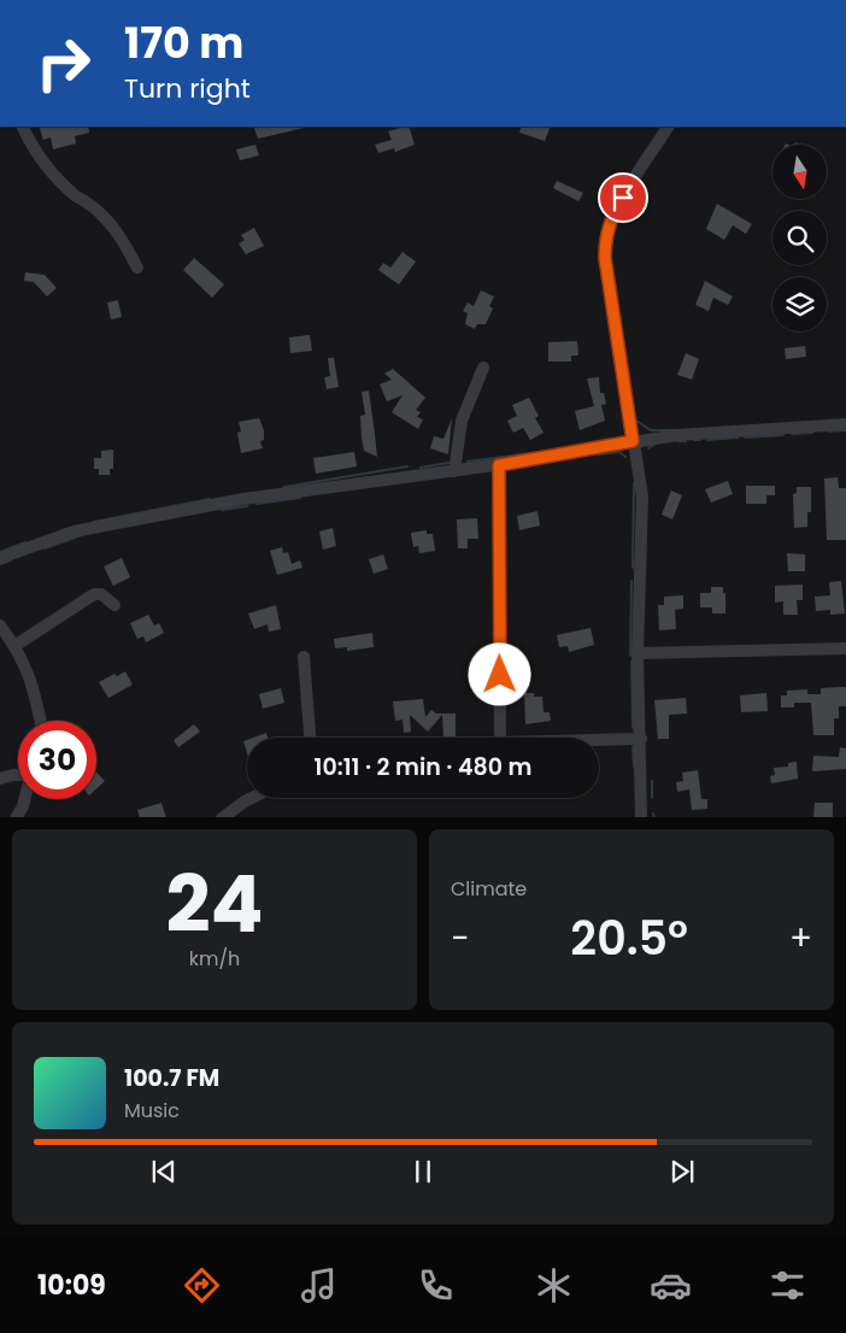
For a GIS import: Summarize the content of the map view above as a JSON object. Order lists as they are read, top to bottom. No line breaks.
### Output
{"north":"bottom","page":{"turn":["170 m","Turn right"],"limit":"30","trip":"10:11 · 2 min · 480 m","tile":[["24","km/h"],"Climate"],"heat":["−","20.5°","+"],"song":["100.7 FM","Music"],"tabs":"10:09"}}
